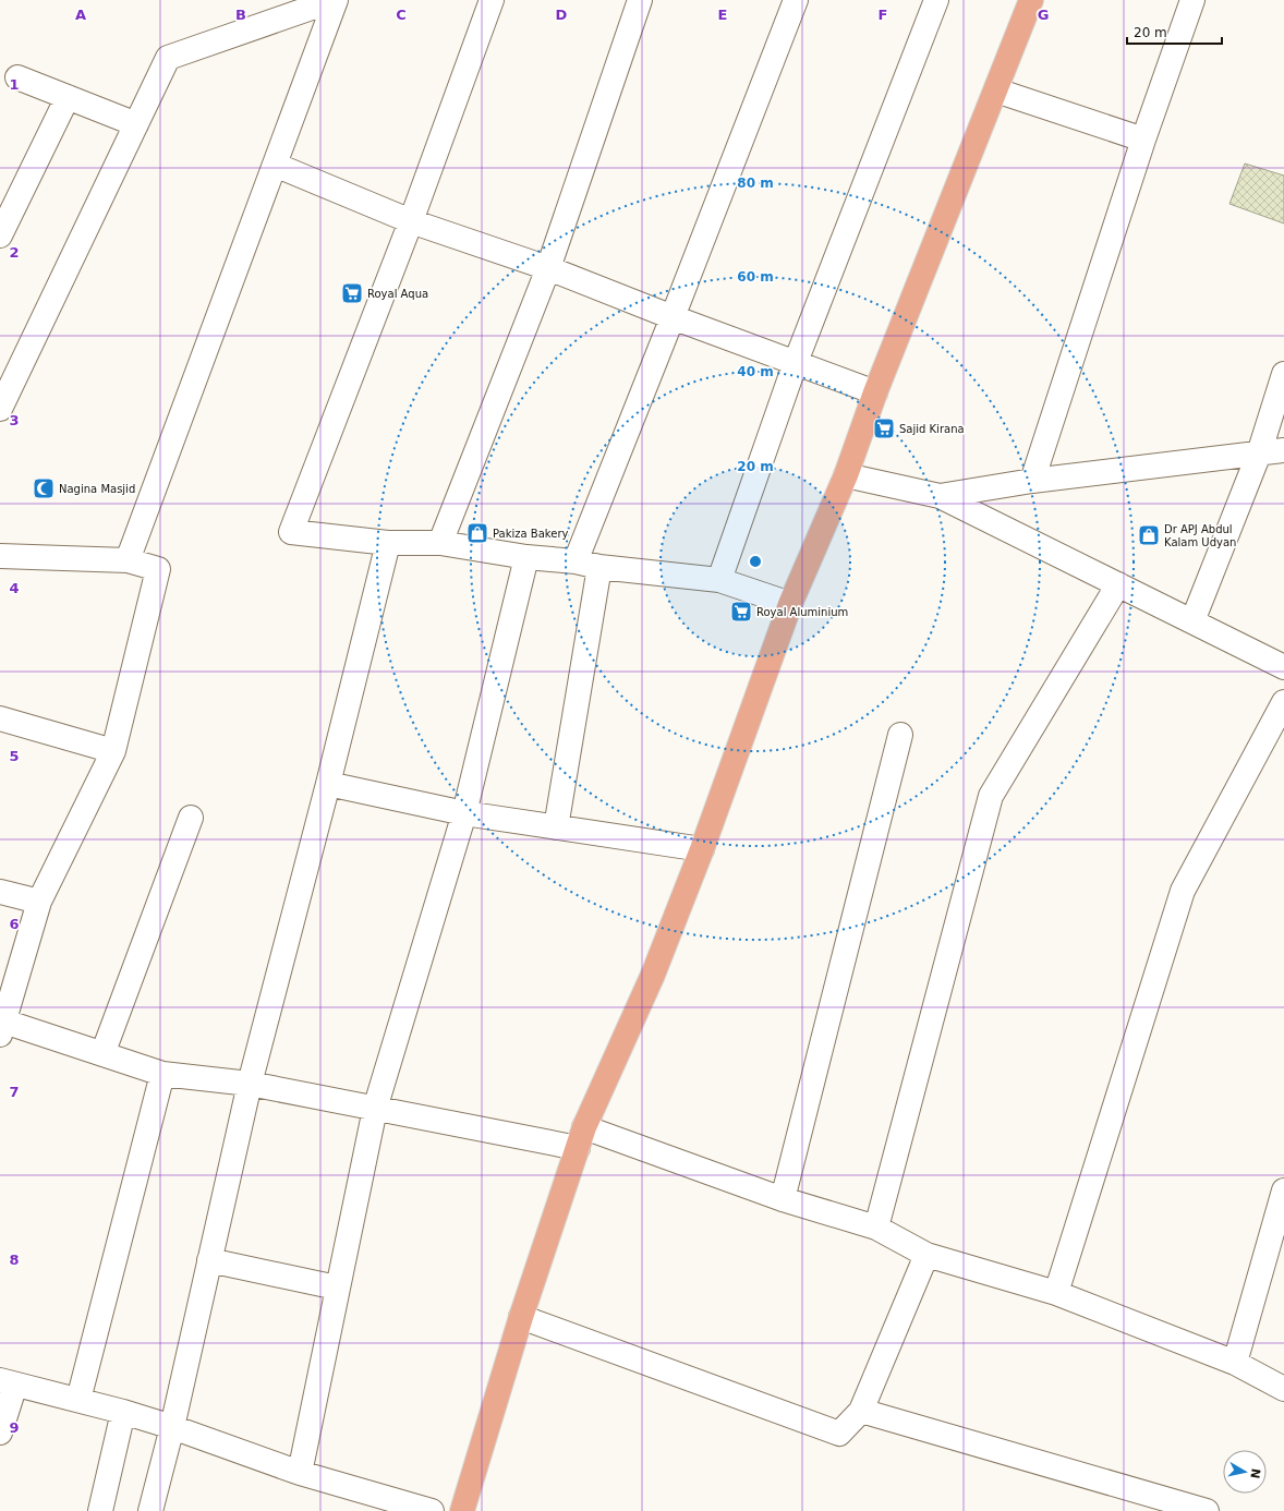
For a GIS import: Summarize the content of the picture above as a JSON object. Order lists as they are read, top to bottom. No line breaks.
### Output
{"places":{"supermarket":["Royal Aqua","Sajid Kirana","Royal Aluminium"],"mosque":["Nagina Masjid"],"shop":["Pakiza Bakery","Dr APJ Abdul Kalam Udyan"]},"scale_bar":"20 m","north":"right","grid":{"columns":["A","B","C","D","E","F","G"],"rows":["1","2","3","4","5","6","7","8","9"]},"rings":["80 m","60 m","40 m","20 m"]}
